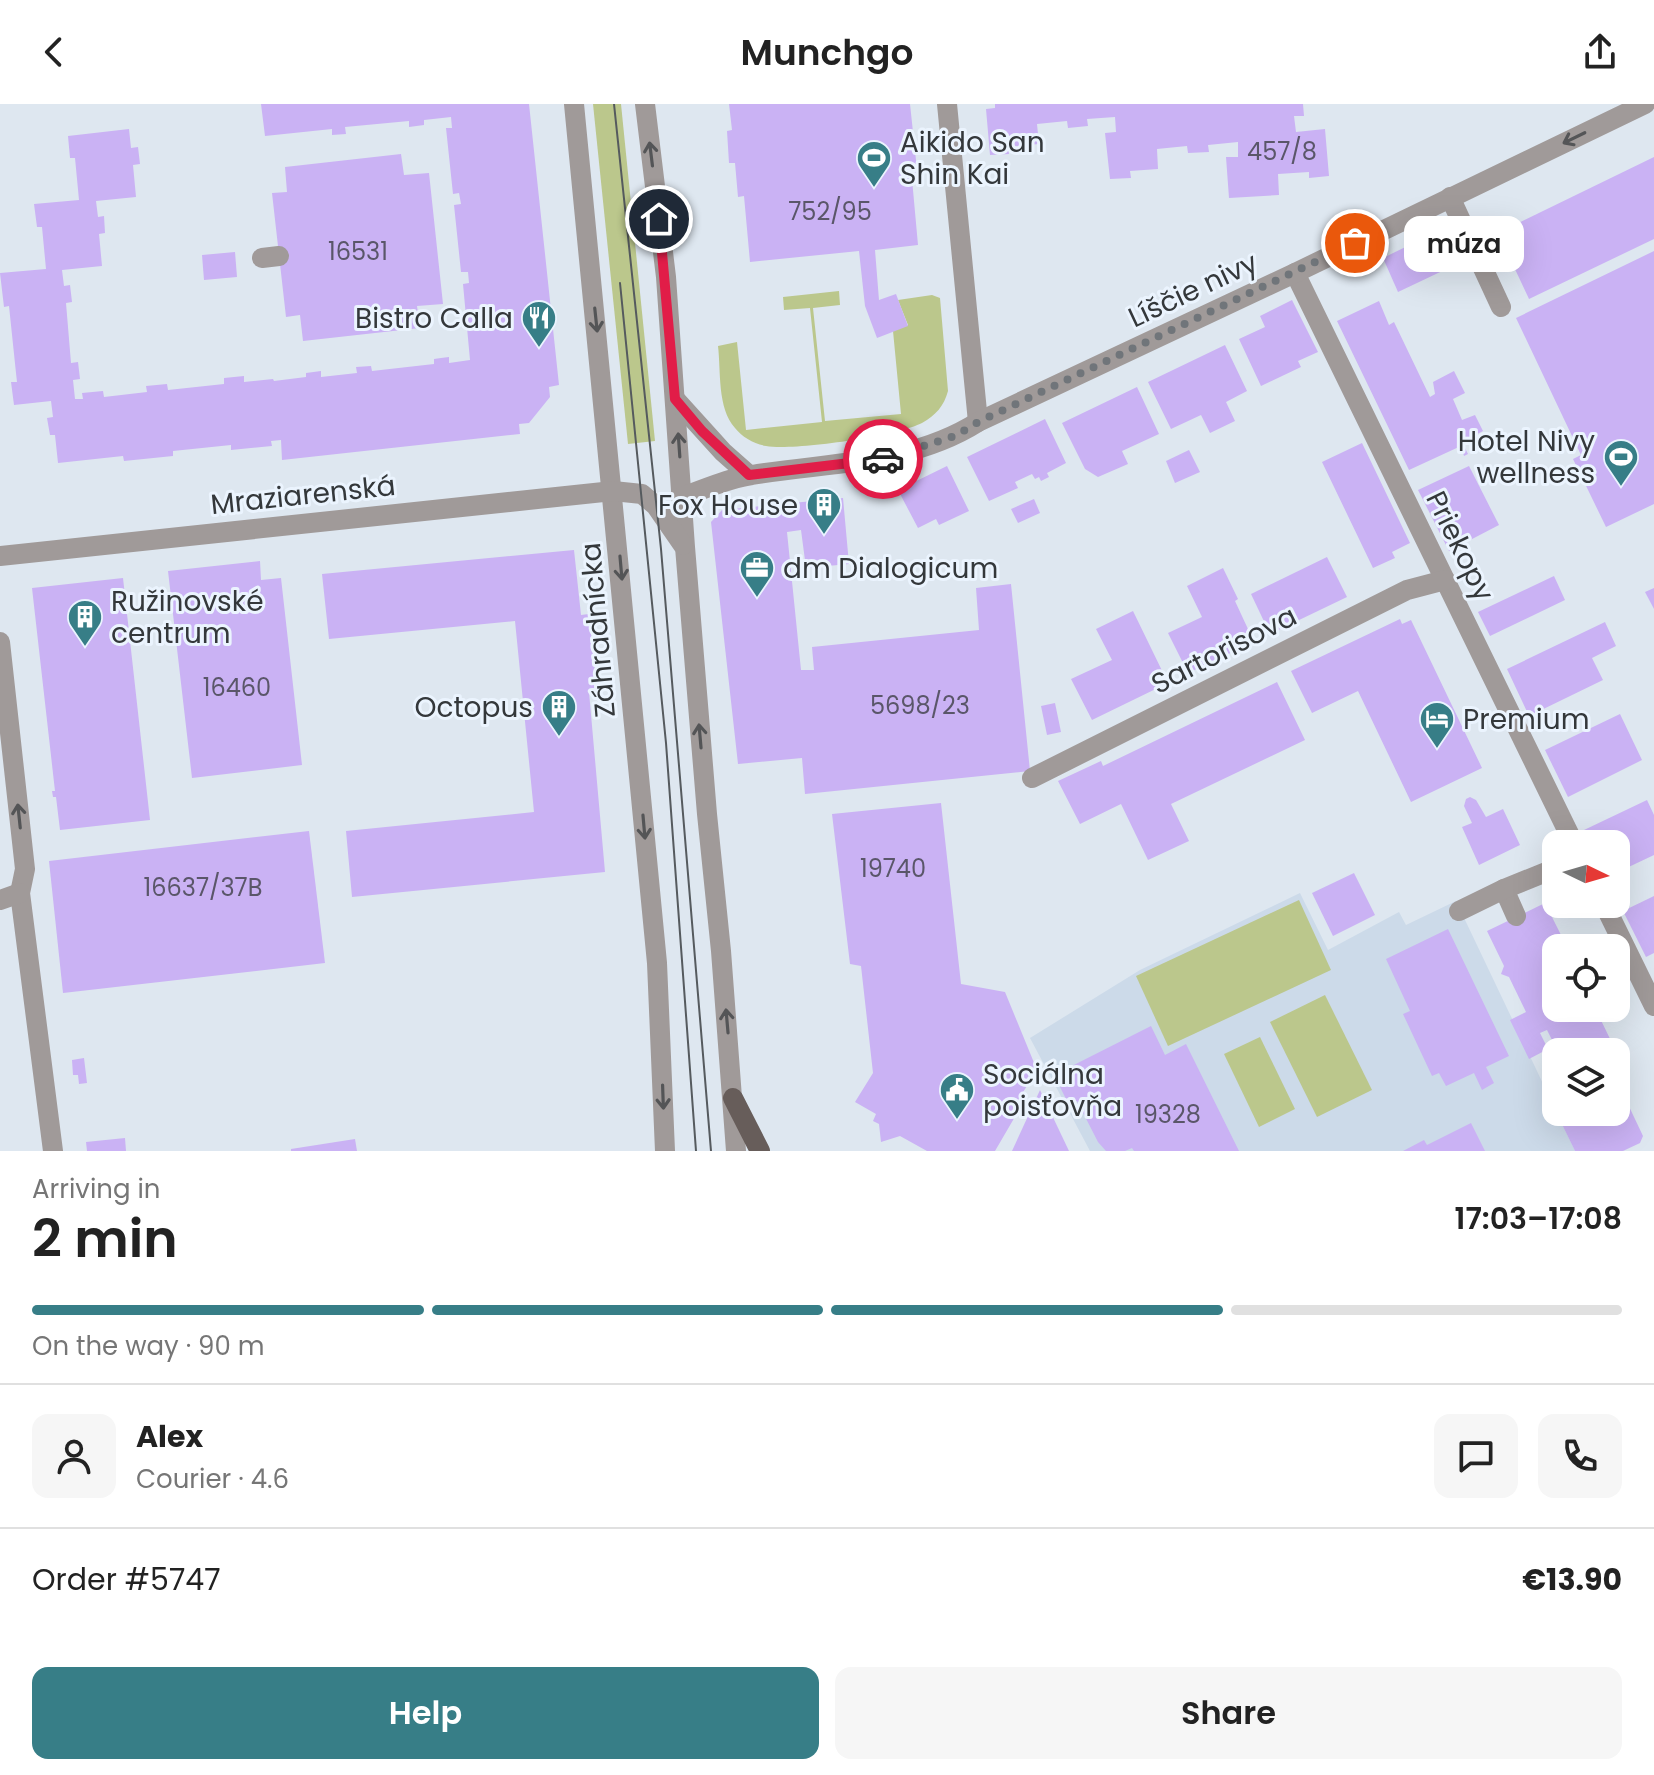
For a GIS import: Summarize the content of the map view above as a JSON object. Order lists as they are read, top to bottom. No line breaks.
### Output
{"streets":{"street":["Líščie nivy","Mraziarenská","Priekopy","Záhradnícka","Sartorisova"]},"crossings":[["Líščie nivy","Priekopy"],["Mraziarenská","Záhradnícka"],["Priekopy","Sartorisova"]],"places":{"sports":["Aikido San Shin Kai","Hotel Nivy wellness"],"other":["múza"],"restaurant":["Bistro Calla"],"building":["Fox House","Ružinovské centrum","Octopus"],"office":["dm Dialogicum"],"hotel":["Premium"],"public building":["Sociálna poisťovňa"]},"house_numbers":["457/8","752/95","16531","16460","5698/23","19740","16637/37B","19328"],"north":"right","page":{"header":"Munchgo","bubble":"múza","heading":["2 min","Arriving in","17:03–17:08"],"panel":["Alex","Courier · 4.6","Order #5747","€13.90"],"bar":"On the way · 90 m","buttons":["Help","Share"]}}
